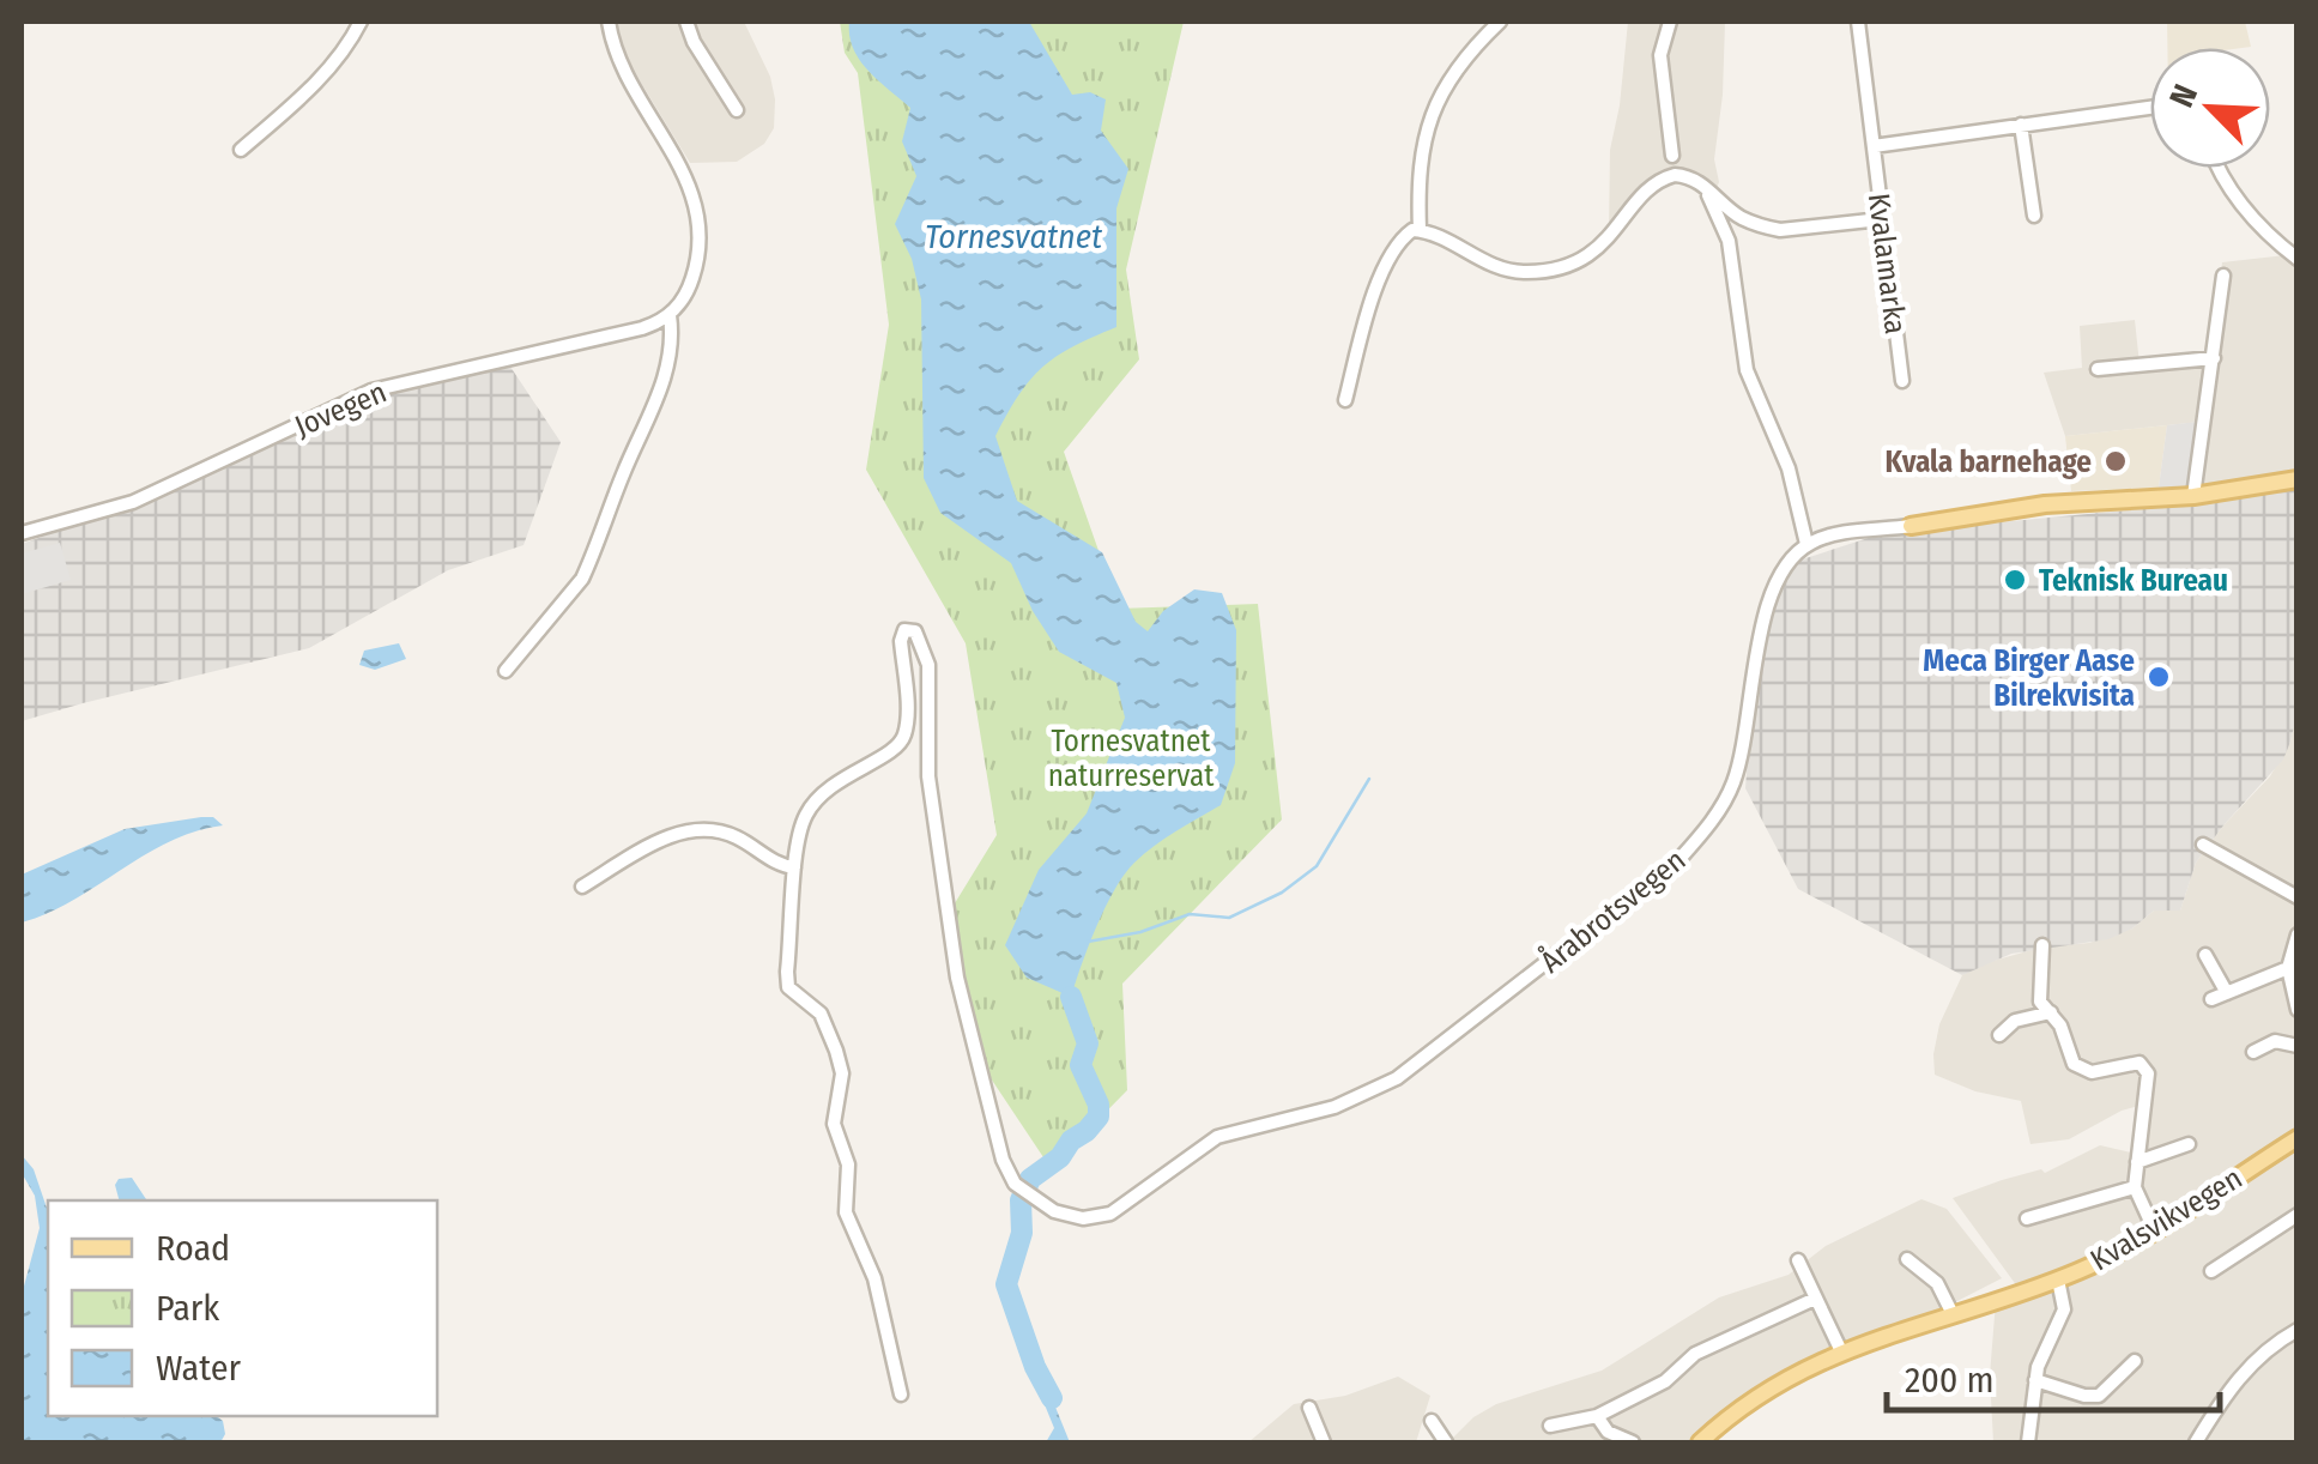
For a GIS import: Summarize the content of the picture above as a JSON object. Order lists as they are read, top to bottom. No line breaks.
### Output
{"streets":{"main road":["Kvalsvikvegen"],"street":["Kvalamarka","Jovegen","Årabrotsvegen"]},"water":["Tornesvatnet"],"parks":["Tornesvatnet naturreservat"],"places":["Kvala barnehage","Teknisk Bureau","Meca Birger Aase Bilrekvisita"],"legend":["Road","Park","Water"],"scale_bar":"200 m","north":"top left"}
